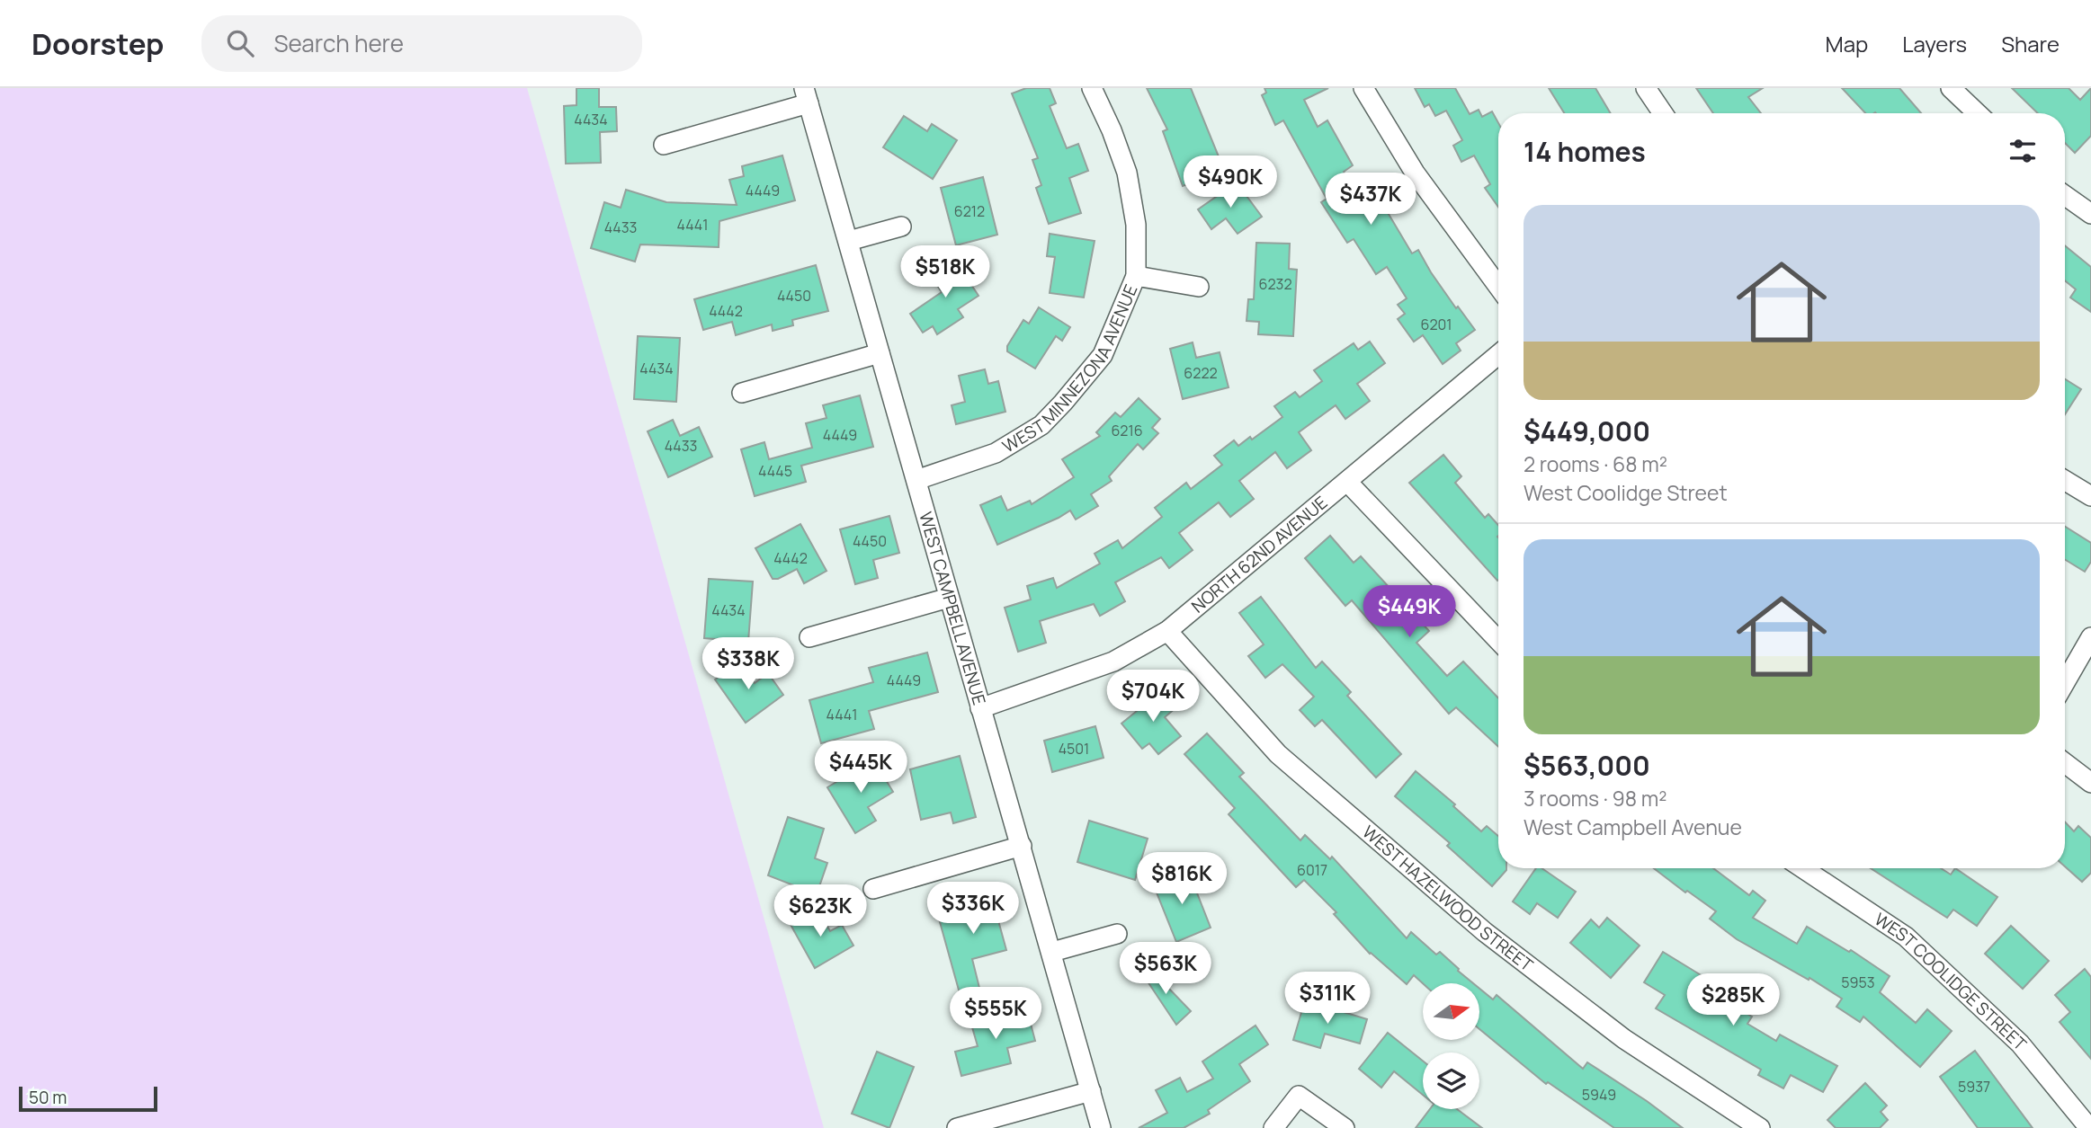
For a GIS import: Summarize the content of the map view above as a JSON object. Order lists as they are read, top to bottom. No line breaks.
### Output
{"streets":{"street":["WEST MINNEZONA AVENUE","NORTH 62ND AVENUE","WEST CAMPBELL AVENUE","WEST HAZELWOOD STREET","WEST COOLIDGE STREET"]},"crossings":[["WEST MINNEZONA AVENUE","WEST CAMPBELL AVENUE"],["NORTH 62ND AVENUE","WEST CAMPBELL AVENUE"],["NORTH 62ND AVENUE","WEST HAZELWOOD STREET"]],"house_numbers":["4434","4449","6212","4441","4433","6232","4450","4442","6201","4434","6222","6216","4449","4433","4445","4450","4442","4434","4449","4441","4501","6017","5953","5937","5949"],"scale_bar":"50 m","north":"right","page":{"header":"Doorstep","search":"Search here","nav":["Map","Layers","Share"],"heading":"14 homes","price":["$490K","$437K","$518K","$449K","$338K","$704K","$445K","$816K","$336K","$623K","$563K","$311K","$285K","$555K"],"list":[{"name":"$449,000","note":"2 rooms · 68 m² · West Coolidge Street"},{"name":"$563,000","note":"3 rooms · 98 m² · West Campbell Avenue"}],"scale":"50 m"}}
